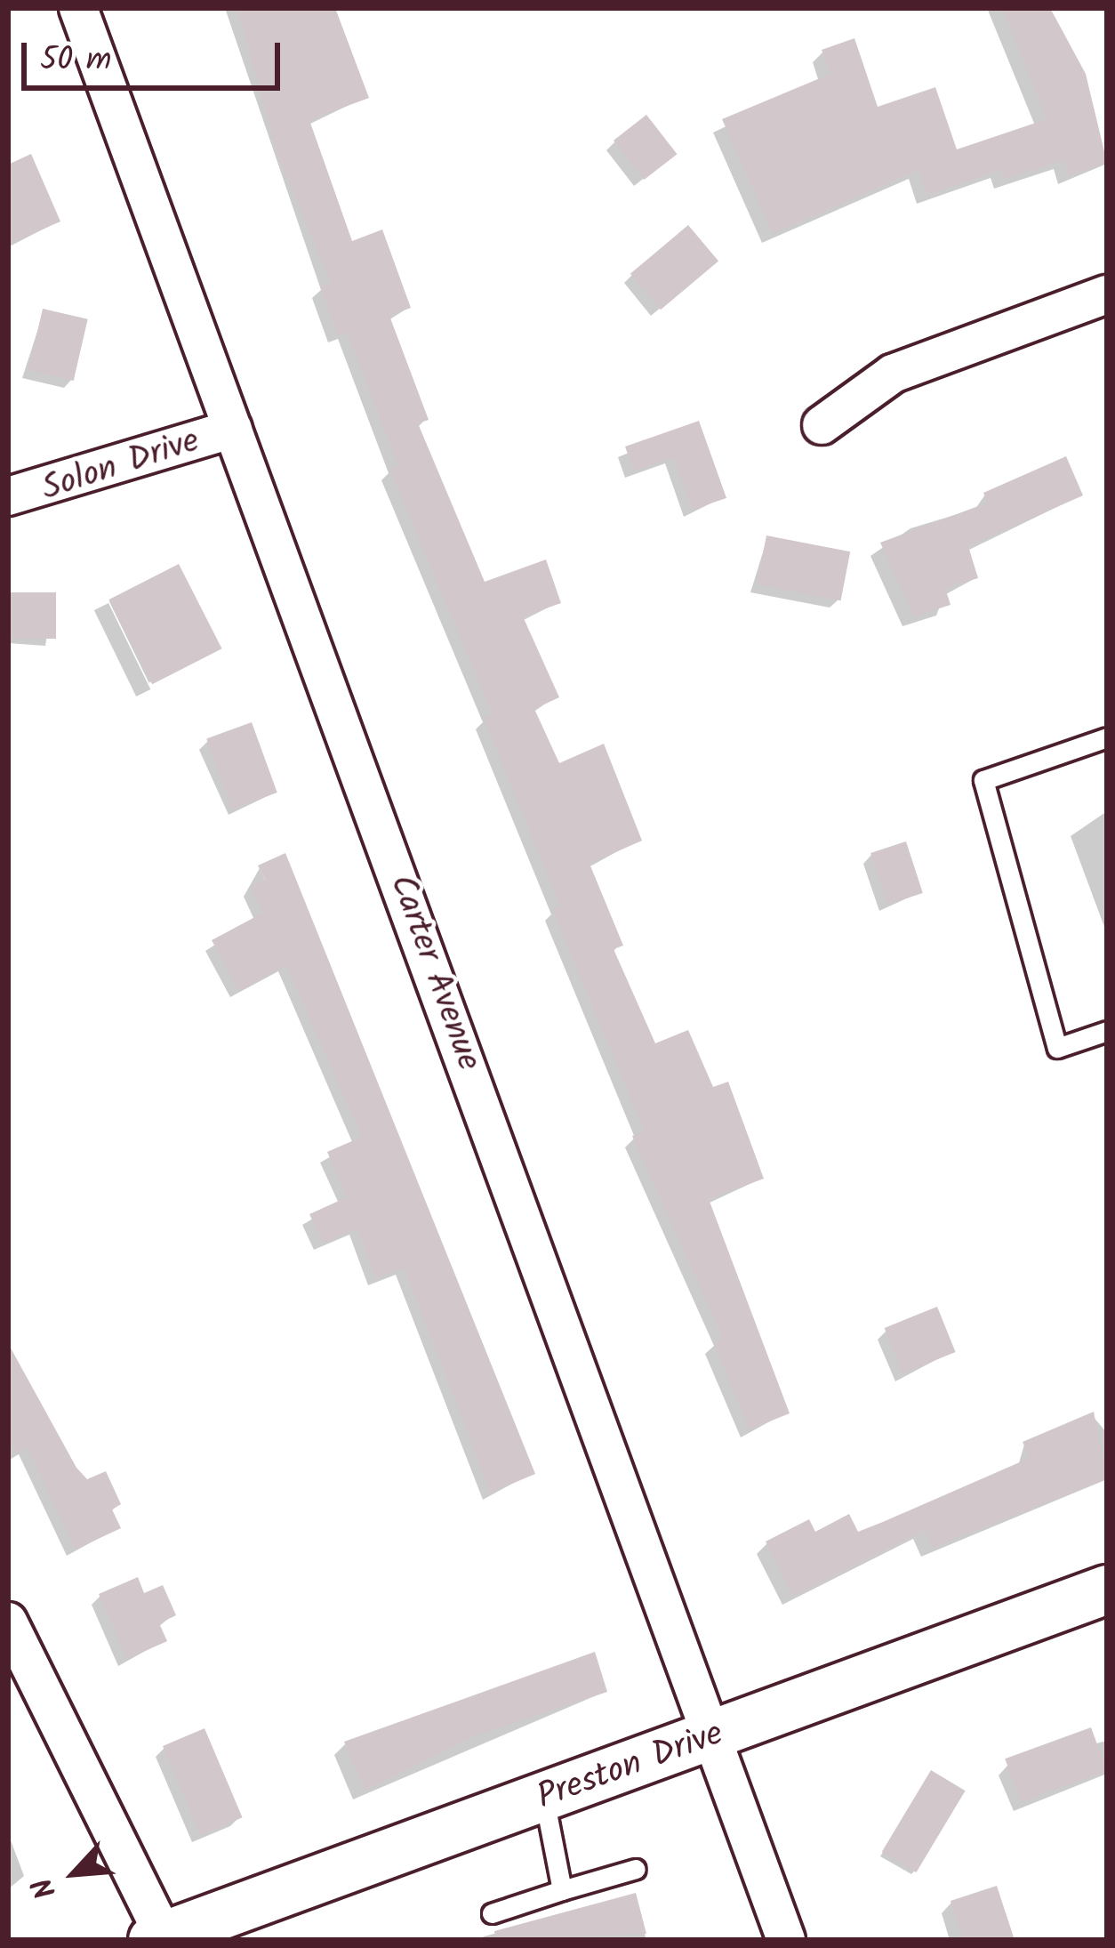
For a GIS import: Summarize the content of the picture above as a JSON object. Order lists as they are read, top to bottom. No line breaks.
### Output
{"streets":{"street":["Solon Drive","Carter Avenue","Preston Drive"]},"crossings":[["Solon Drive","Carter Avenue"],["Carter Avenue","Preston Drive"]],"scale_bar":"50 m","north":"bottom left"}
